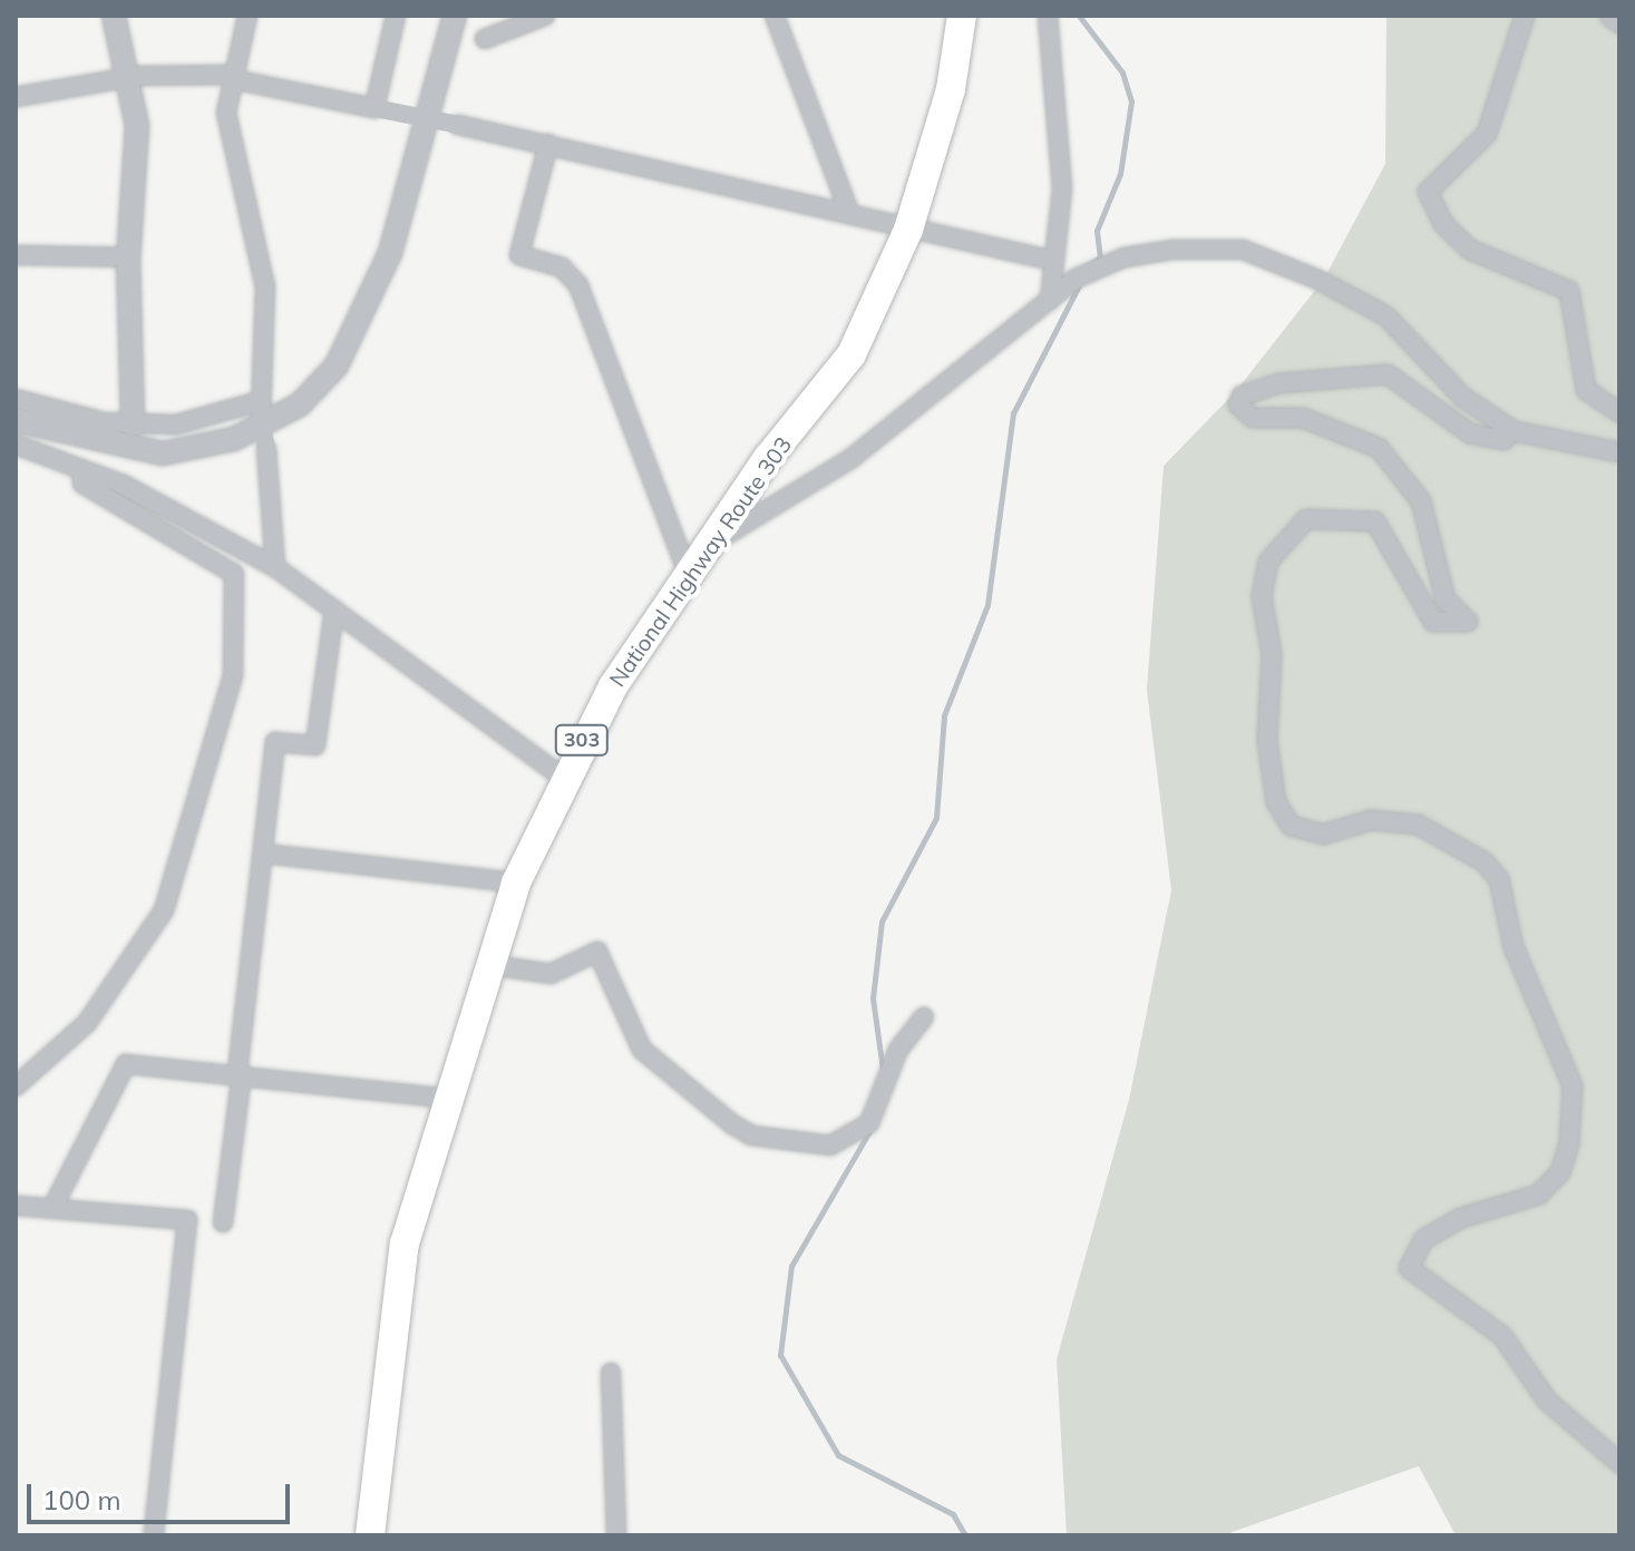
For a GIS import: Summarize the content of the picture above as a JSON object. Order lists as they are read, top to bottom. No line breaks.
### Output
{"streets":{"highway":["National Highway Route 303","303"]},"scale_bar":"100 m"}
